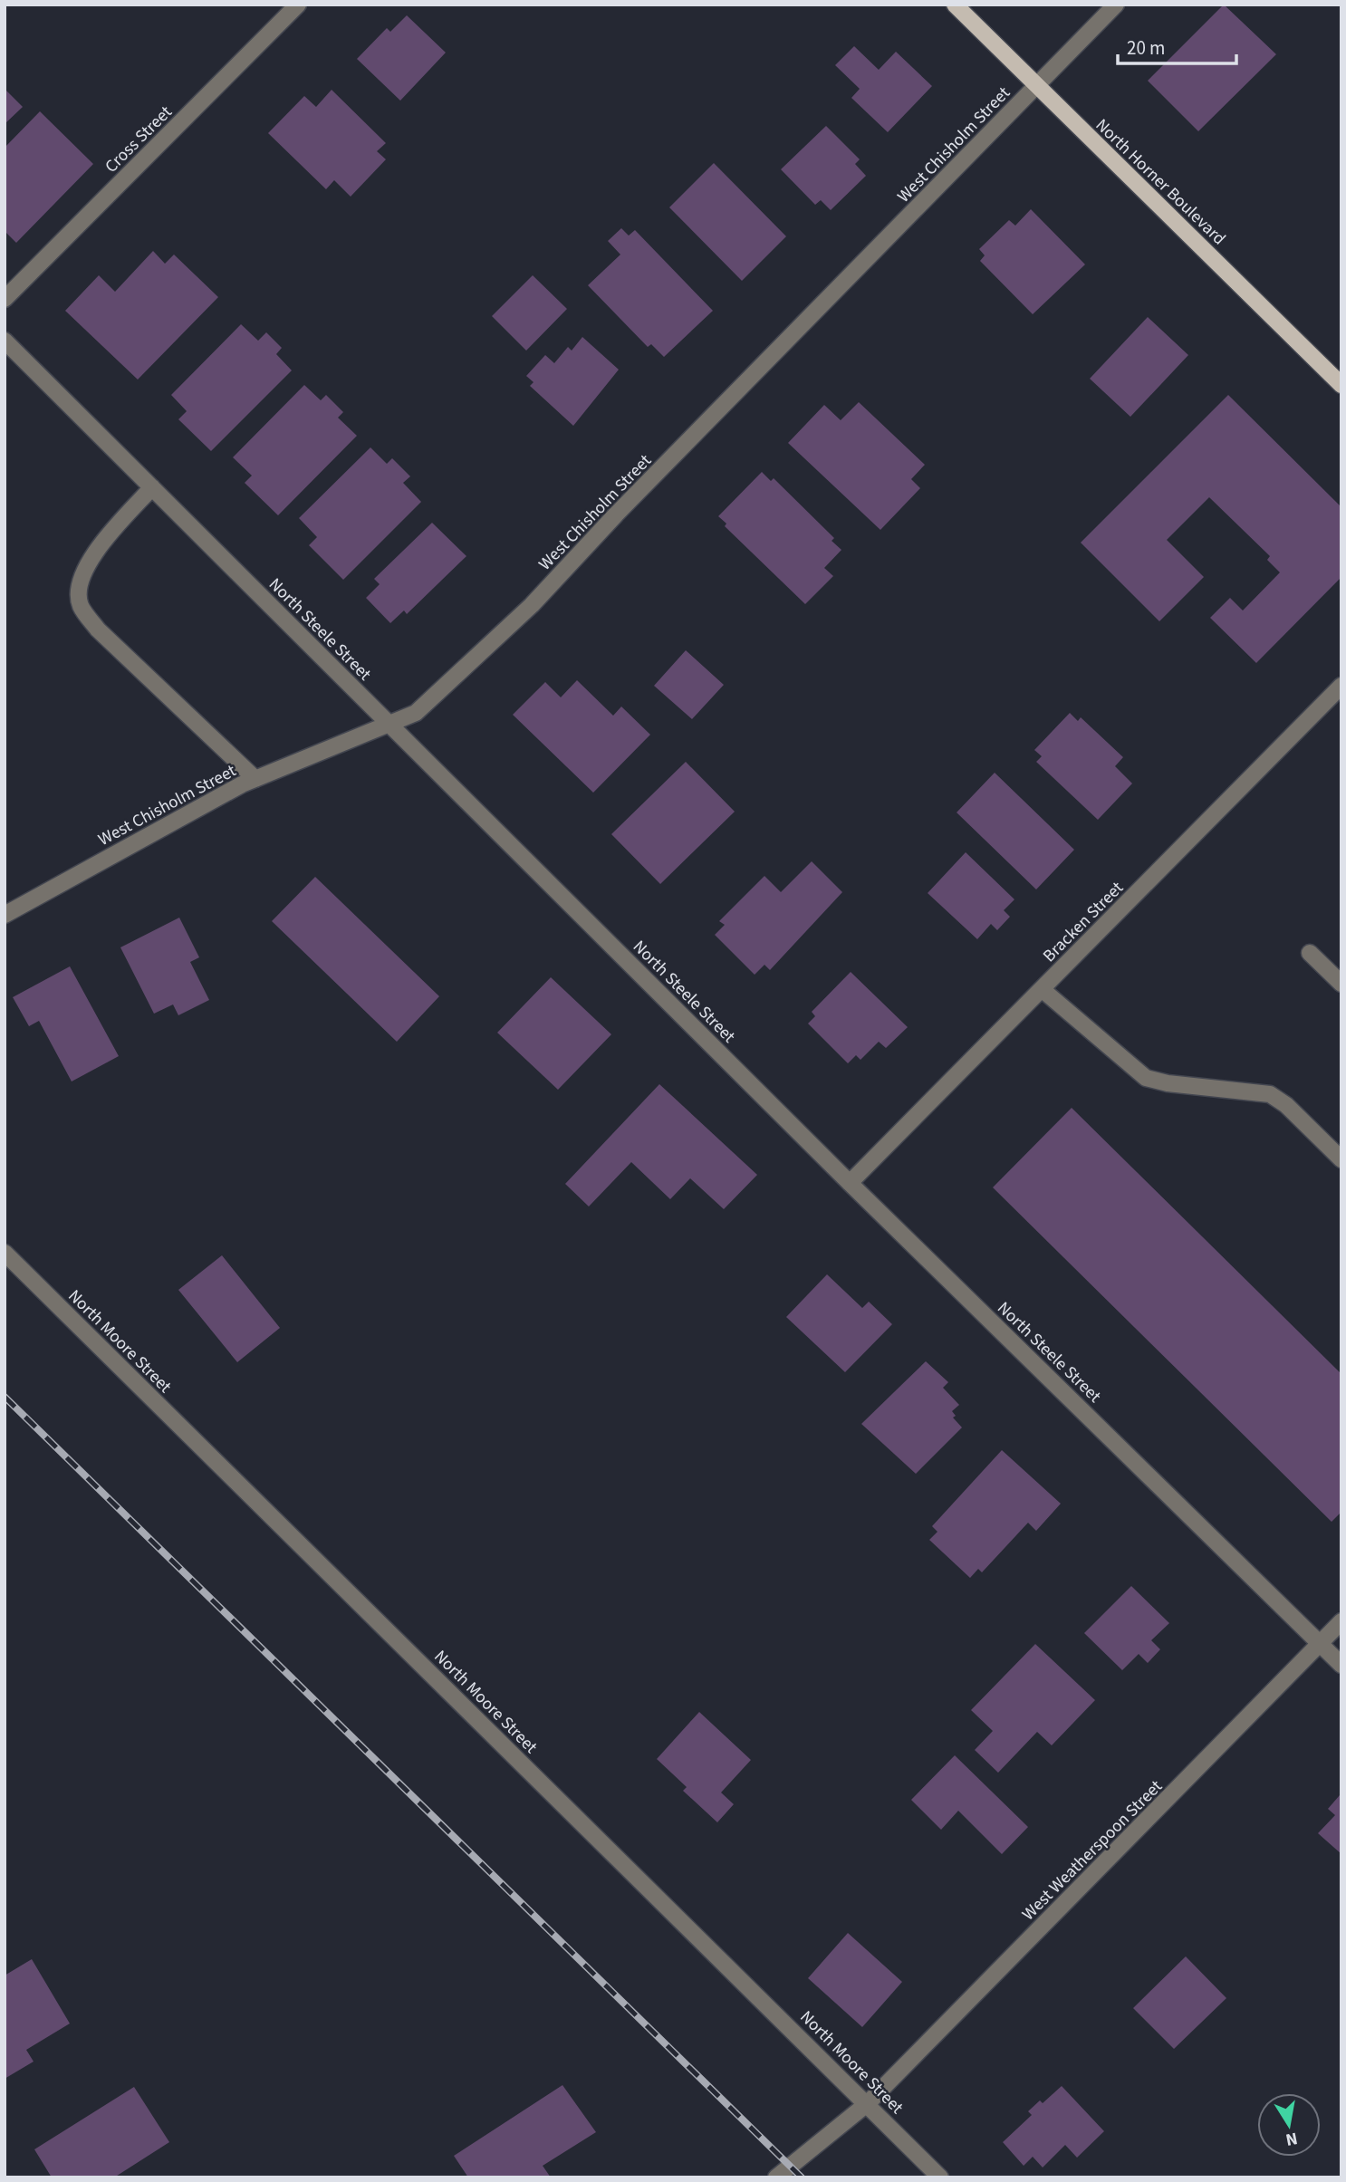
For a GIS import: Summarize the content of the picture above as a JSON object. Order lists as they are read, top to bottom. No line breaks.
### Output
{"streets":{"main road":["North Horner Boulevard"],"street":["Cross Street","West Chisholm Street","North Steele Street","Bracken Street","North Moore Street","West Weatherspoon Street"]},"crossings":[["West Chisholm Street","North Horner Boulevard"],["West Chisholm Street","North Steele Street"],["North Steele Street","Bracken Street"],["North Steele Street","West Weatherspoon Street"],["North Moore Street","West Weatherspoon Street"]],"scale_bar":"20 m","north":"bottom"}
